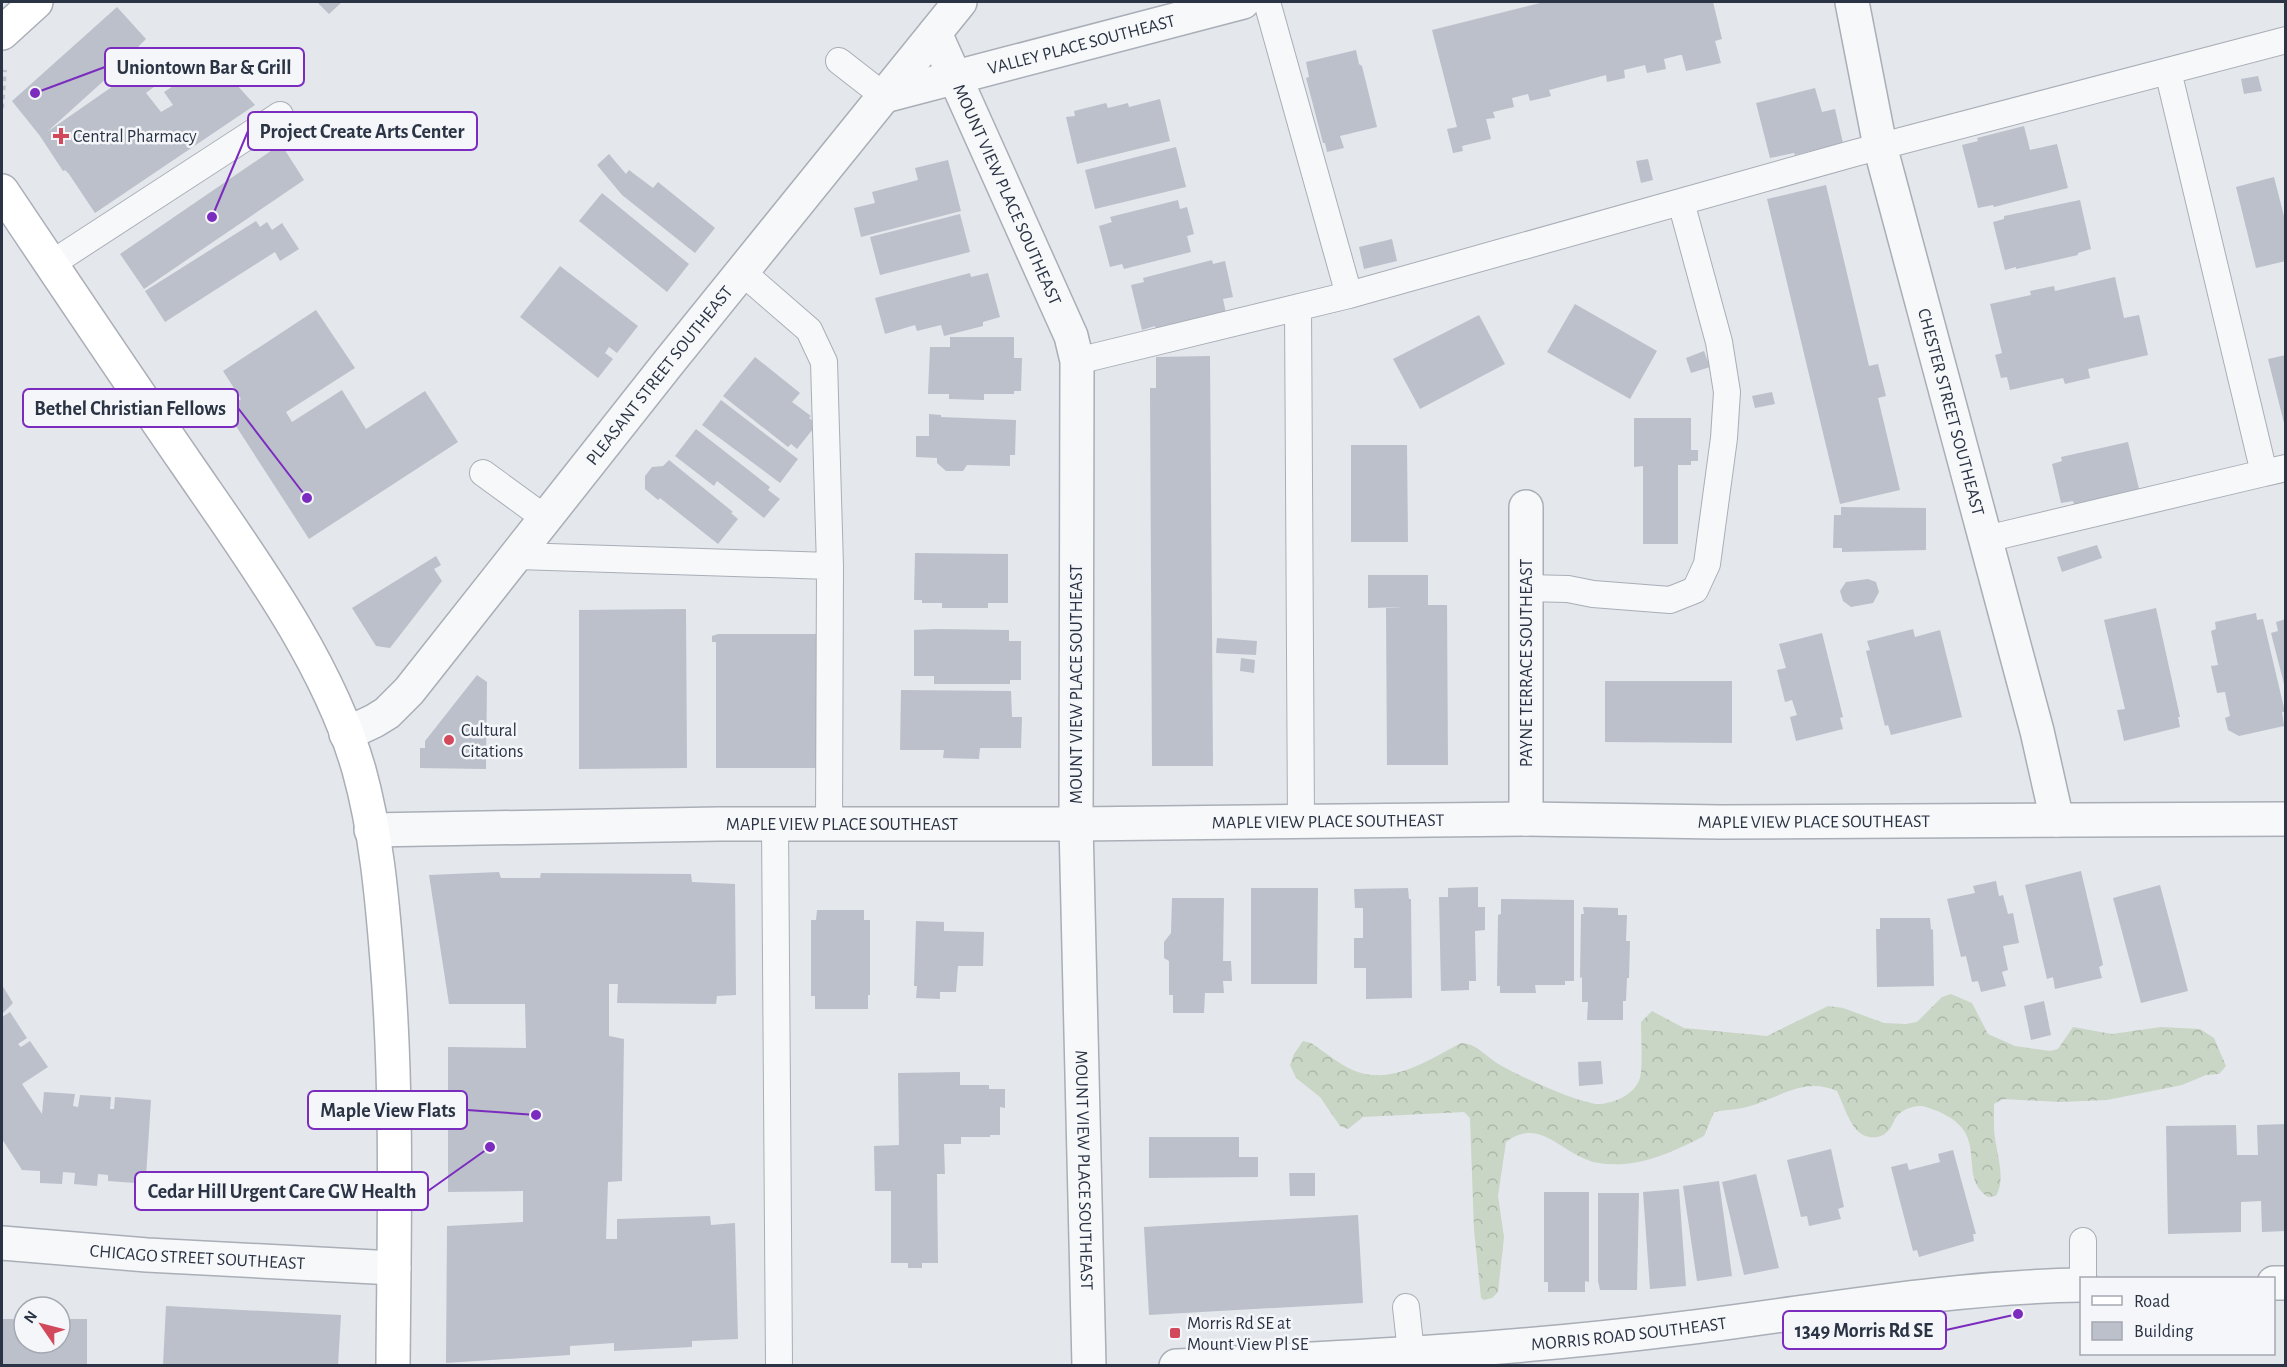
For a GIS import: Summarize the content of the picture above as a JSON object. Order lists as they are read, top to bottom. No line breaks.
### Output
{"streets":{"street":["VALLEY PLACE SOUTHEAST","MOUNT VIEW PLACE SOUTHEAST","PLEASANT STREET SOUTHEAST","CHESTER STREET SOUTHEAST","PAYNE TERRACE SOUTHEAST","MAPLE VIEW PLACE SOUTHEAST","CHICAGO STREET SOUTHEAST","MORRIS ROAD SOUTHEAST"]},"crossings":[["VALLEY PLACE SOUTHEAST","MOUNT VIEW PLACE SOUTHEAST"],["VALLEY PLACE SOUTHEAST","PLEASANT STREET SOUTHEAST"],["MOUNT VIEW PLACE SOUTHEAST","PLEASANT STREET SOUTHEAST"],["MOUNT VIEW PLACE SOUTHEAST","MAPLE VIEW PLACE SOUTHEAST"],["CHESTER STREET SOUTHEAST","MAPLE VIEW PLACE SOUTHEAST"],["PAYNE TERRACE SOUTHEAST","MAPLE VIEW PLACE SOUTHEAST"]],"places":{"other":["Uniontown Bar & Grill","Project Create Arts Center","Bethel Christian Fellows","Cultural Citations","Maple View Flats","Cedar Hill Urgent Care GW Health","1349 Morris Rd SE"],"health":["Central Pharmacy"],"transit":["Morris Rd SE at Mount View Pl SE"]},"legend":["Road","Building"],"north":"top left"}
